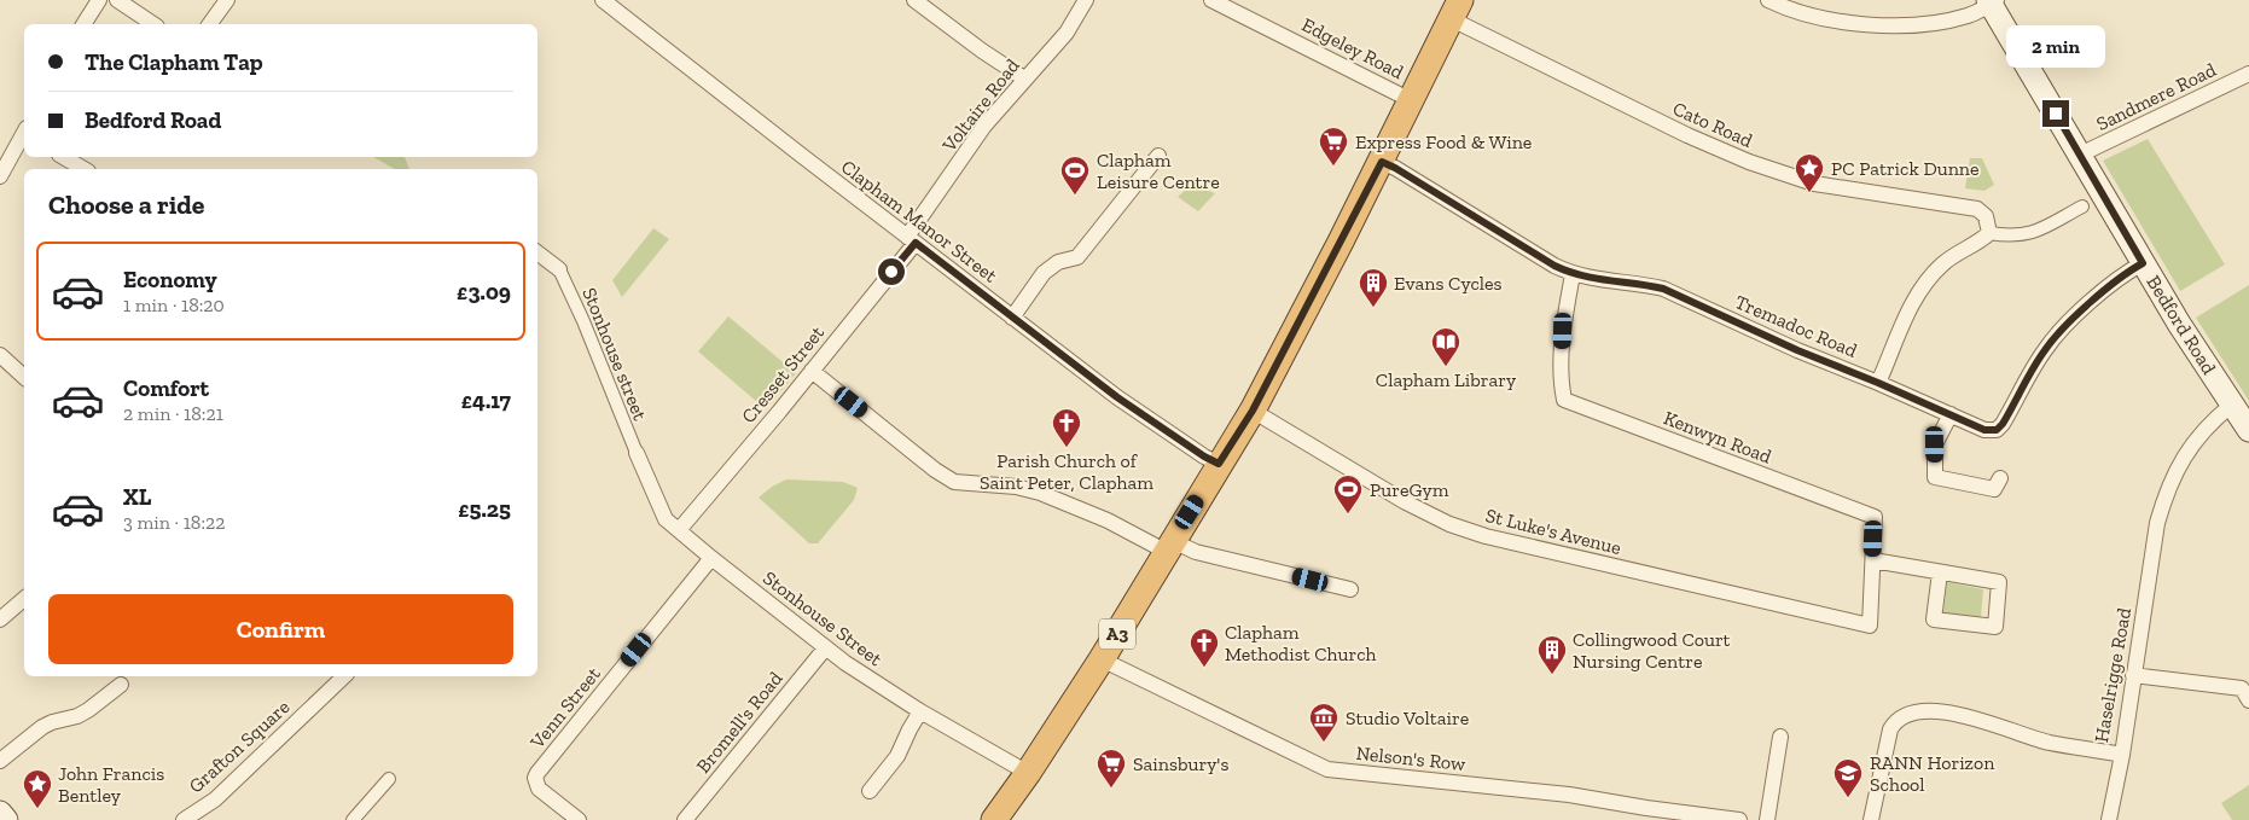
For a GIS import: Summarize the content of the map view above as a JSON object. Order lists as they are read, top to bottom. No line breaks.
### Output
{"streets":{"highway":["A3"],"main road":["Bedford Road"],"street":["Edgeley Road","Sandmere Road","Voltaire Road","Cato Road","Clapham Manor Street","Tremadoc Road","Stonhouse street","Cresset Street","Kenwyn Road","St Luke's Avenue","Stonhouse Street","Haselrigge Road","Venn Street","Bromell's Road","Grafton Square","Nelson's Row"]},"crossings":[["Edgeley Road","A3"],["Sandmere Road","Bedford Road"],["Voltaire Road","Clapham Manor Street"],["Voltaire Road","Cresset Street"],["Cato Road","A3"],["Clapham Manor Street","Cresset Street"],["Clapham Manor Street","A3"],["Bedford Road","Tremadoc Road"],["Bedford Road","Haselrigge Road"],["Tremadoc Road","Kenwyn Road"],["Tremadoc Road","A3"],["Stonhouse street","Stonhouse Street"],["Cresset Street","Stonhouse Street"],["Kenwyn Road","St Luke's Avenue"],["St Luke's Avenue","A3"],["Stonhouse Street","A3"],["Stonhouse Street","Venn Street"],["Stonhouse Street","Bromell's Road"],["A3","Nelson's Row"]],"places":{"supermarket":["Express Food & Wine","Sainsbury's"],"place":["PC Patrick Dunne","John Francis Bentley"],"sports":["Clapham Leisure Centre","PureGym"],"building":["Evans Cycles","Collingwood Court Nursing Centre"],"library":["Clapham Library"],"church":["Parish Church of Saint Peter, Clapham","Clapham Methodist Church"],"museum":["Studio Voltaire"],"school or university":["RANN Horizon School"]},"page":{"banner":["The Clapham Tap","Bedford Road"],"bubble":"2 min","heading":"Choose a ride","list":[{"name":"Economy","note":"1 min · 18:20","value":"£3.09"},{"name":"Comfort","note":"2 min · 18:21","value":"£4.17"},{"name":"XL","note":"3 min · 18:22","value":"£5.25"}],"buttons":"Confirm"}}
